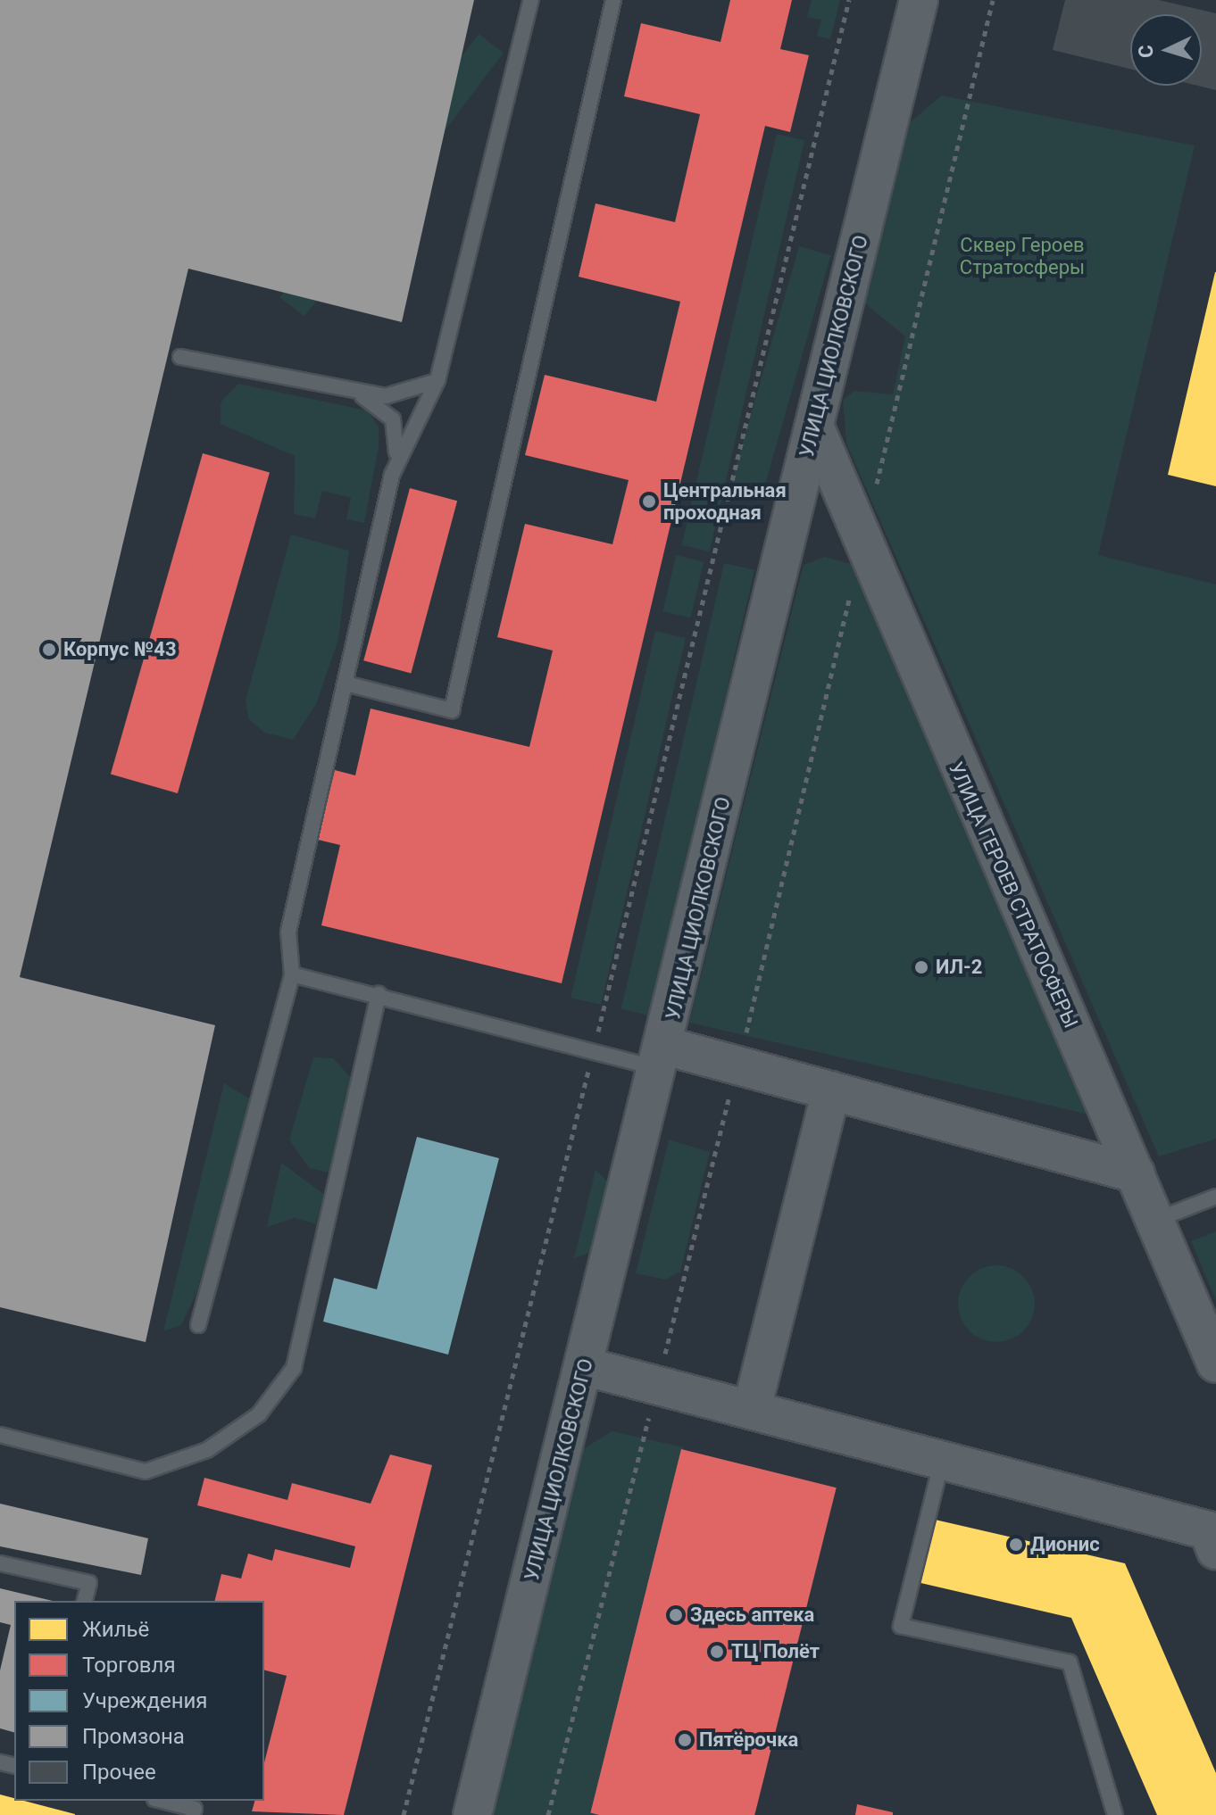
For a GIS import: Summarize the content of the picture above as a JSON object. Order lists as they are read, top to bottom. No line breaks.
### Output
{"streets":{"street":["УЛИЦА ЦИОЛКОВСКОГО","УЛИЦА ГЕРОЕВ СТРАТОСФЕРЫ"]},"crossings":[["УЛИЦА ЦИОЛКОВСКОГО","УЛИЦА ГЕРОЕВ СТРАТОСФЕРЫ"]],"parks":["Сквер Героев Стратосферы"],"places":["Центральная проходная","Корпус №43","ИЛ-2","Дионис","Здесь аптека","ТЦ Полёт","Пятёрочка"],"legend":["Жильё","Торговля","Учреждения","Промзона","Прочее"],"north":"left"}
